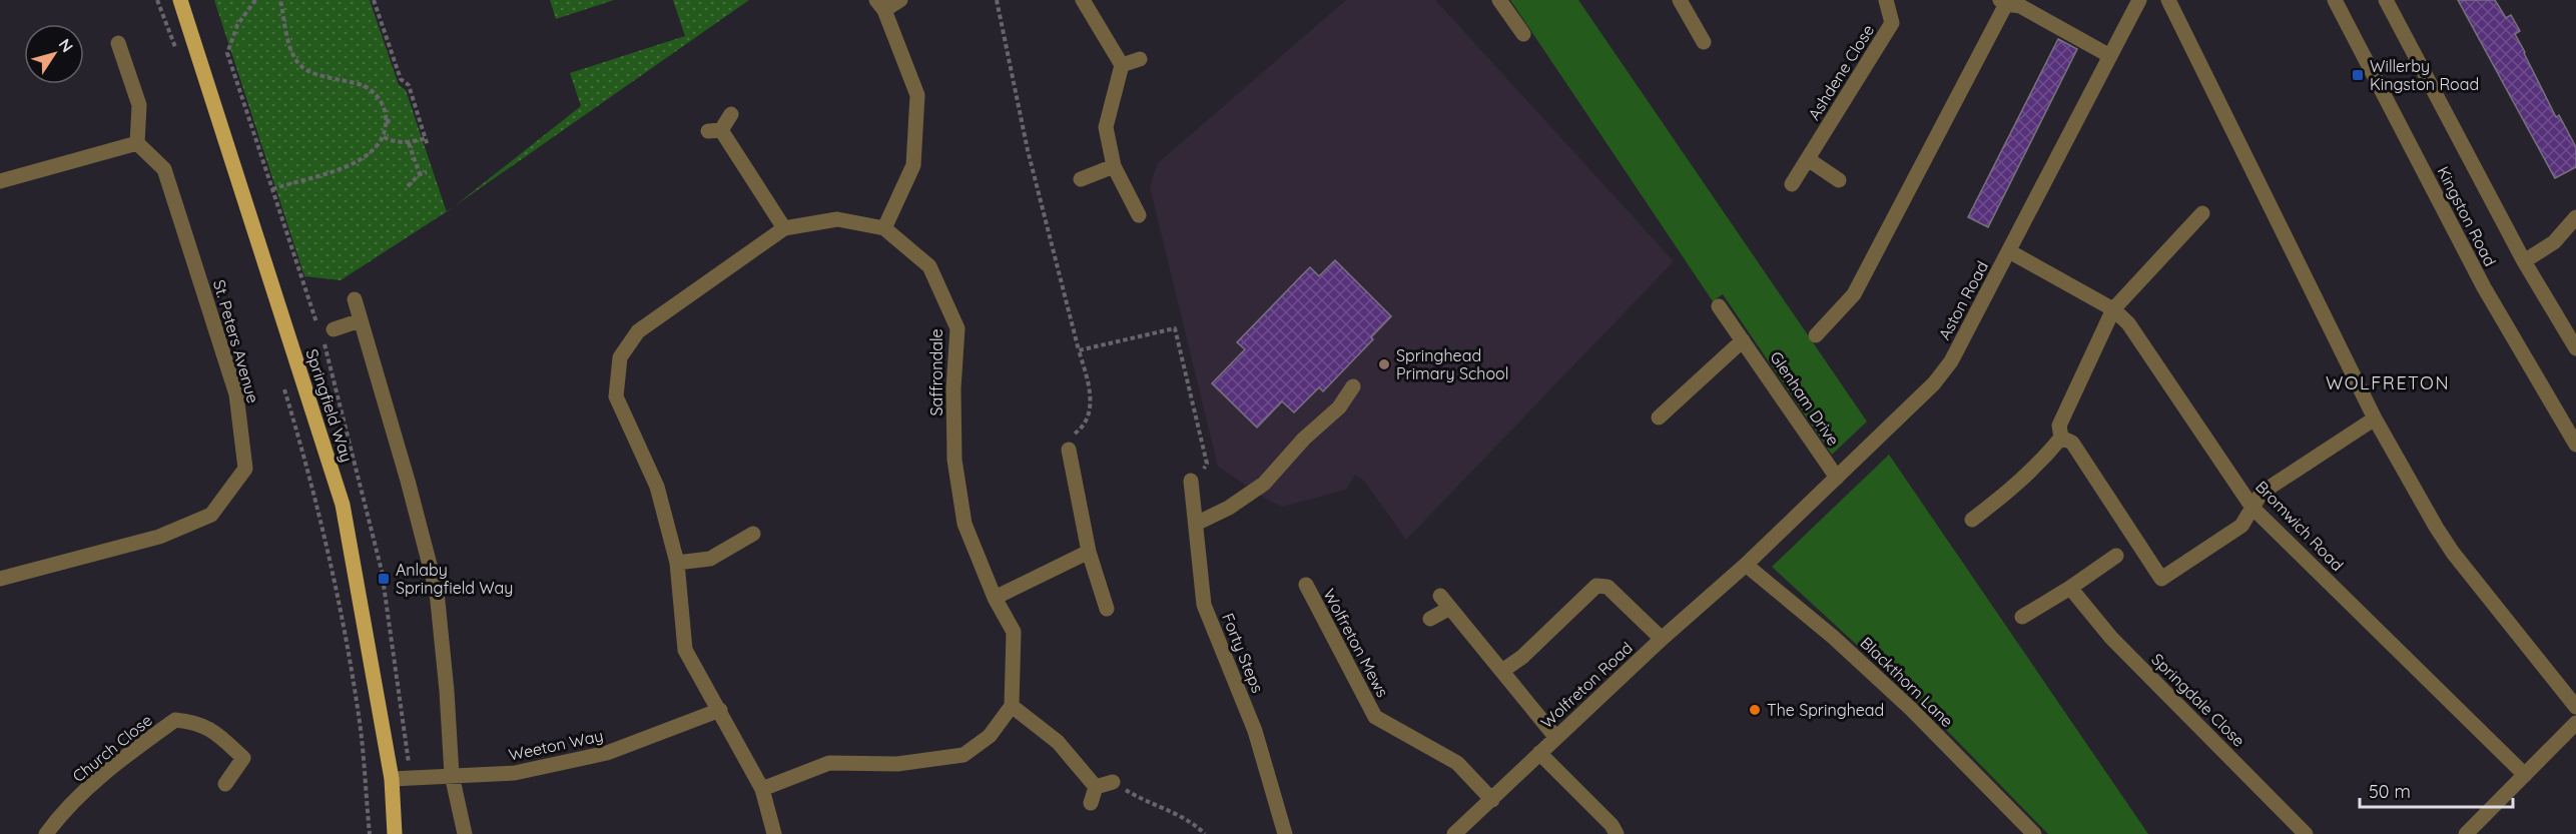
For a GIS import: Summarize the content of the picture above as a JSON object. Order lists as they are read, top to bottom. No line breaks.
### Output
{"streets":{"main road":["Springfield Way"],"street":["Ashdene Close","Kingston Road","Aston Road","St. Peters Avenue","Saffrondale","Glenham Drive","Bromwich Road","Wolfreton Mews","Forty Steps","Blackthorn Lane","Wolfreton Road","Springdale Close","Weeton Way","Church Close"]},"crossings":[["Aston Road","Glenham Drive"],["Aston Road","Bromwich Road"],["Aston Road","Blackthorn Lane"],["Aston Road","Wolfreton Road"],["Saffrondale","Weeton Way"],["Springfield Way","Weeton Way"],["Wolfreton Mews","Wolfreton Road"],["Blackthorn Lane","Wolfreton Road"]],"districts":["WOLFRETON"],"places":{"transit":["Willerby Kingston Road","Anlaby Springfield Way"],"other":["Springhead Primary School","The Springhead"]},"scale_bar":"50 m","north":"top right"}
